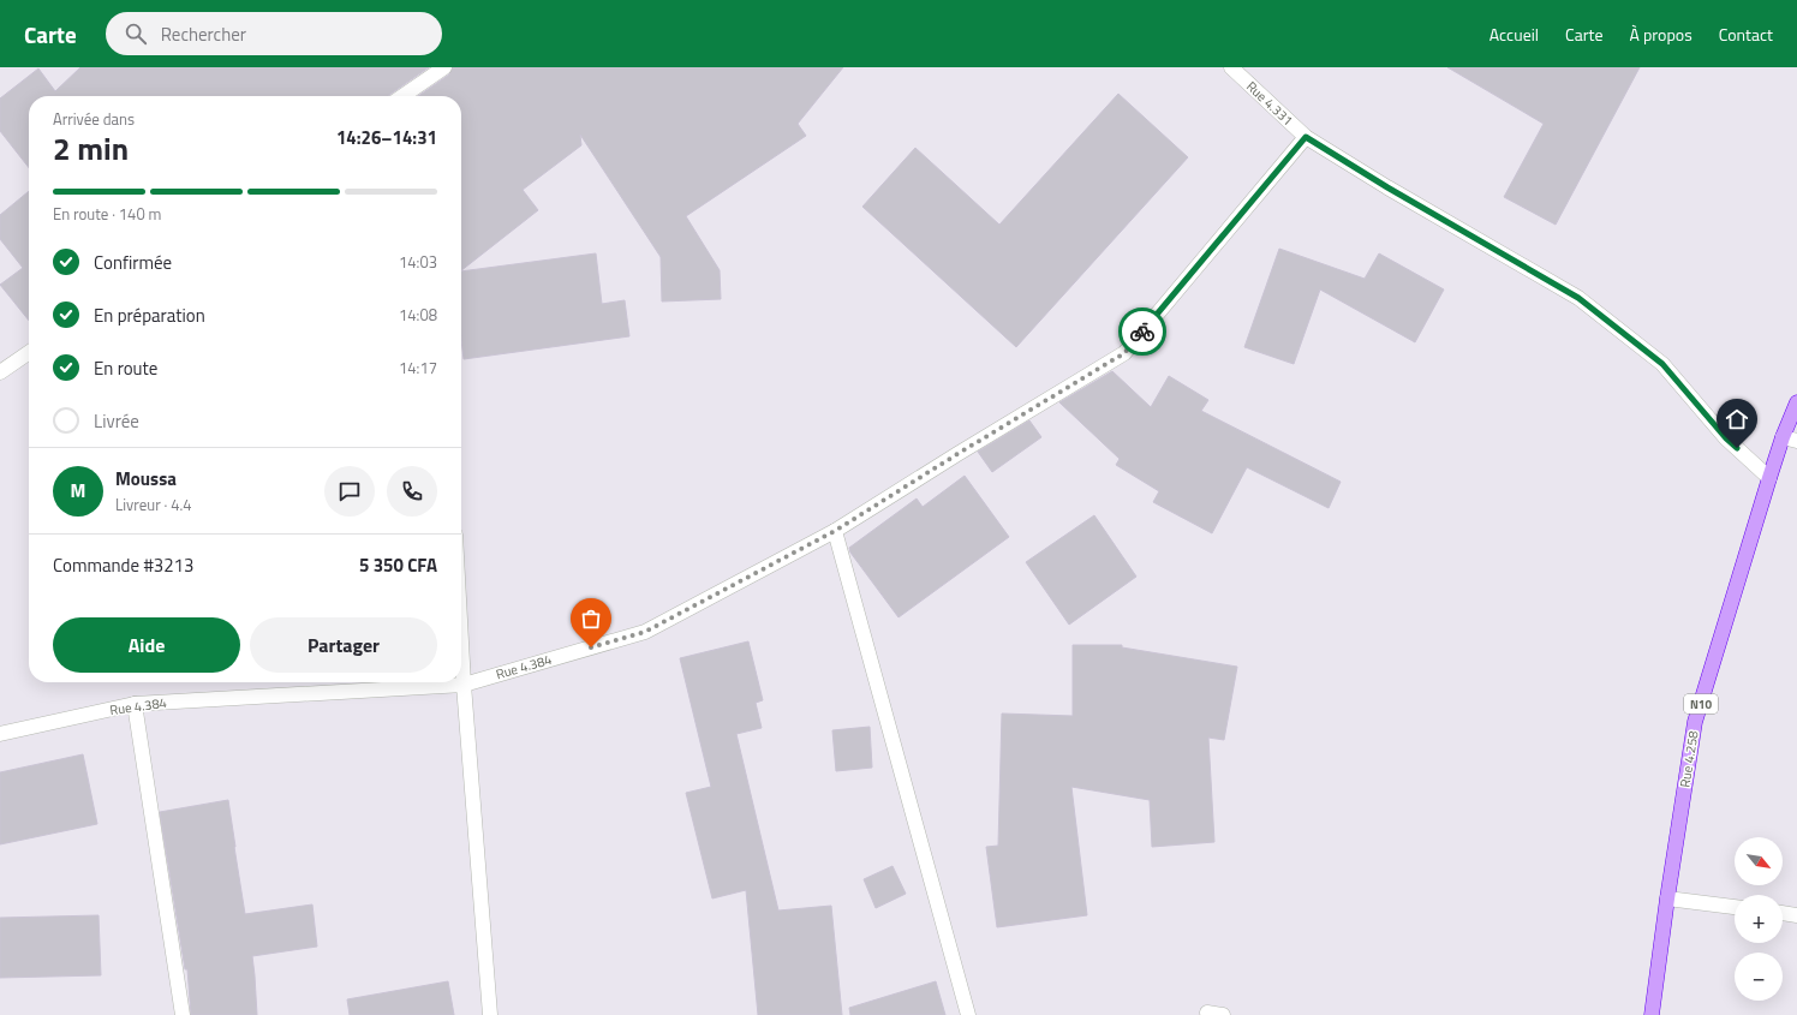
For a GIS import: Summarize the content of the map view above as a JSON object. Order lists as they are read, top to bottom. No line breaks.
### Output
{"streets":{"highway":["N10","Rue 4.258"],"street":["Rue 4.331","Rue 4.384"]},"crossings":[["Rue 4.331","Rue 4.384"],["Rue 4.331","Rue 4.258"]],"north":"bottom right","page":{"header":"Carte","search":"Rechercher","nav":["Accueil","Carte","À propos","Contact"],"heading":["2 min","Arrivée dans","14:26–14:31"],"panel":["Moussa","Livreur · 4.4","Commande #3213","5 350 CFA"],"bar":"En route · 140 m","list":[["Confirmée","14:03"],["En préparation","14:08"],["En route","14:17"],"Livrée"],"round":"M","buttons":["Aide","Partager"],"map_buttons":["+","−"]}}
